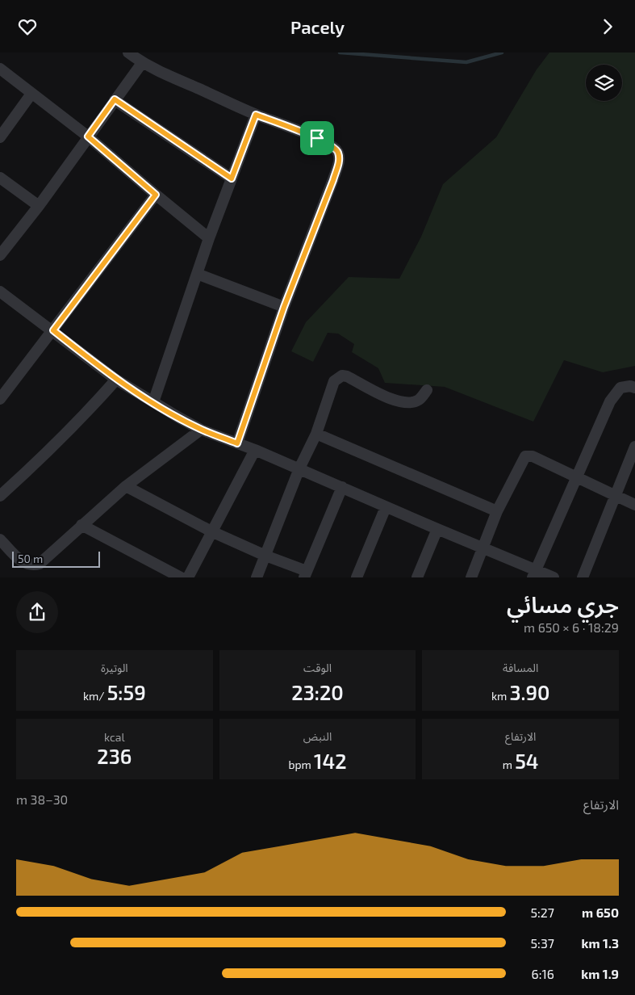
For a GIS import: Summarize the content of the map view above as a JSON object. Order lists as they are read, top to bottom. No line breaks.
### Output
{"scale_bar":"50 m","page":{"header":"Pacely","scale":"50 m","heading":["جري مسائي","18:29 · 6 × 650 m"],"stats":[["المسافة","3.90 km"],["الوقت","23:20"],["الوتيرة","5:59 /km"],["الارتفاع","54 m"],["النبض","142 bpm"],["kcal","236"]],"chart":["الارتفاع","30–38 m"],"list":[{"name":"650 m","note":"5:27"},{"name":"1.3 km","note":"5:37"},{"name":"1.9 km","note":"6:16"}]}}
